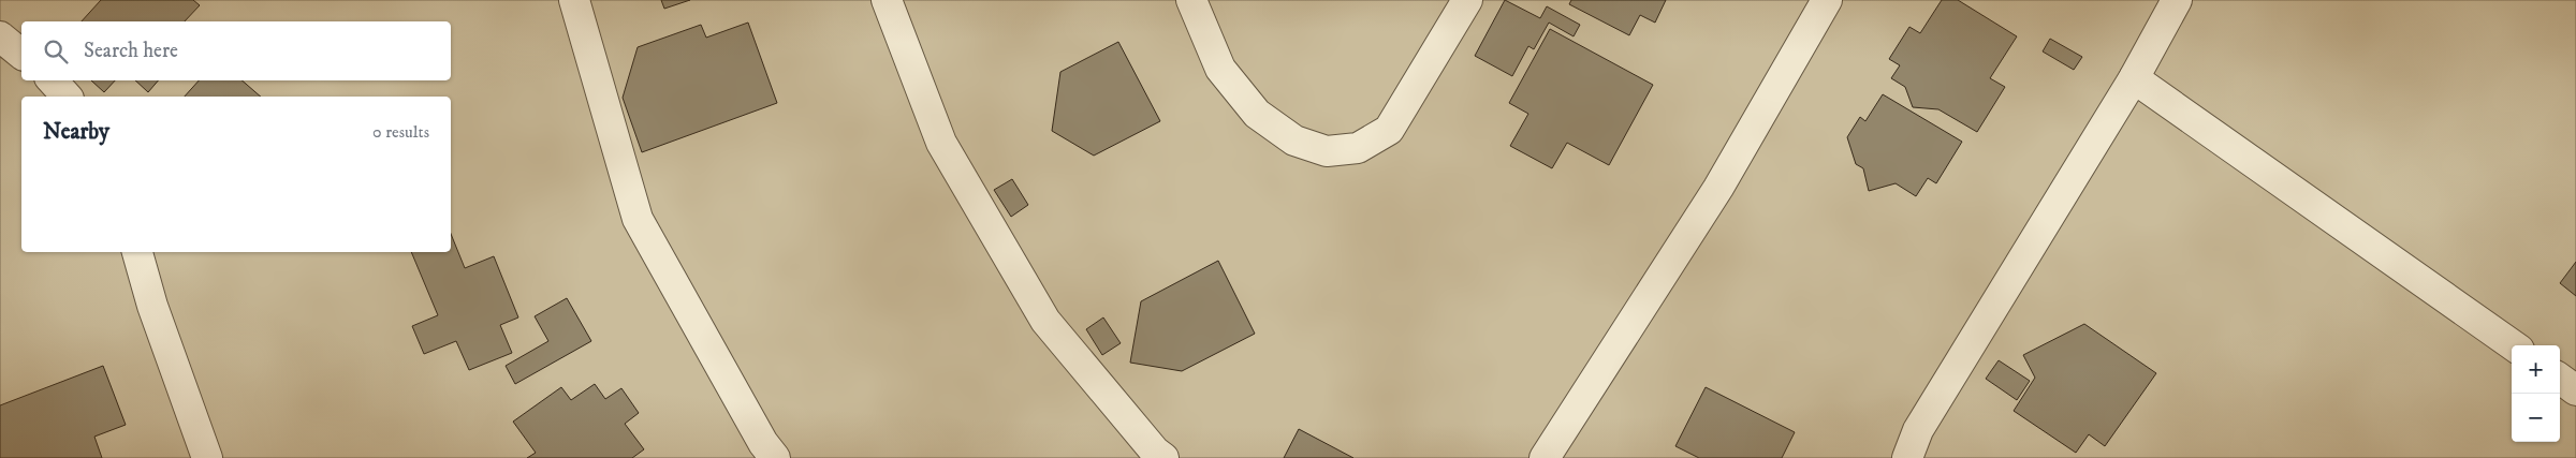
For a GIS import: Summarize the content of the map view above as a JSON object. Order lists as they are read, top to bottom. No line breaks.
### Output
{"page":{"search":"Search here","heading":["Nearby","0 results"],"map_buttons":["+","−"]}}
